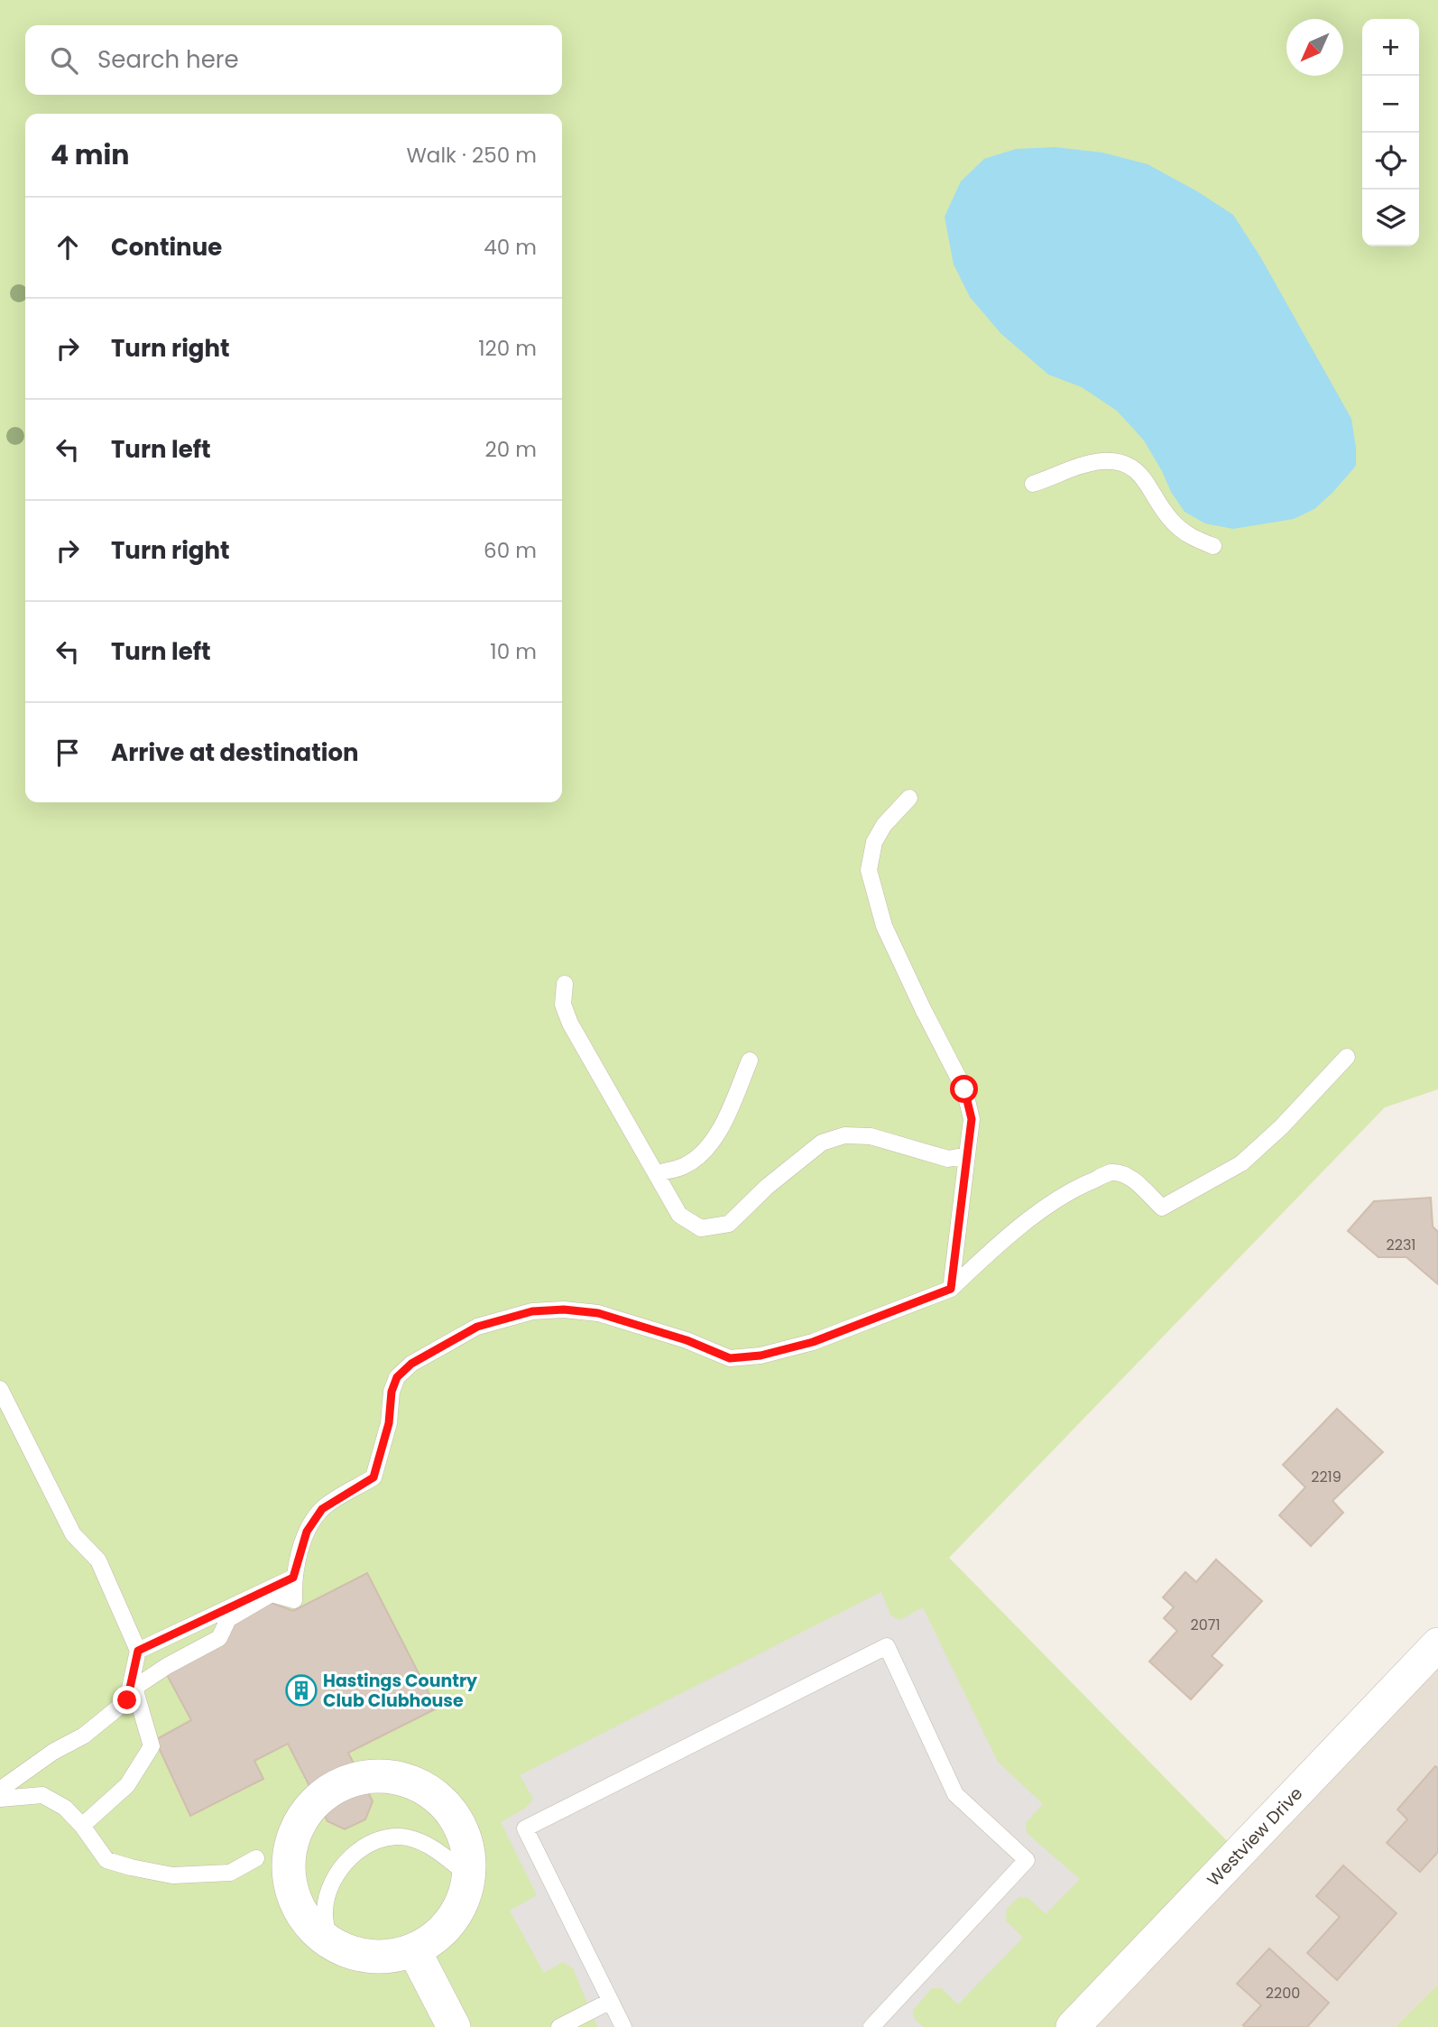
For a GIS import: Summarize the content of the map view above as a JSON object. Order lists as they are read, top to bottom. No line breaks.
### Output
{"streets":{"street":["Westview Drive"]},"places":{"building":["Hastings Country Club Clubhouse"]},"house_numbers":["2231","2219","2071","2200"],"north":"bottom left","page":{"map_buttons":["+","−"],"search":"Search here","heading":["4 min","Walk · 250 m"],"list":[["Continue","40 m"],["Turn right","120 m"],["Turn left","20 m"],["Turn right","60 m"],["Turn left","10 m"],"Arrive at destination"]}}
